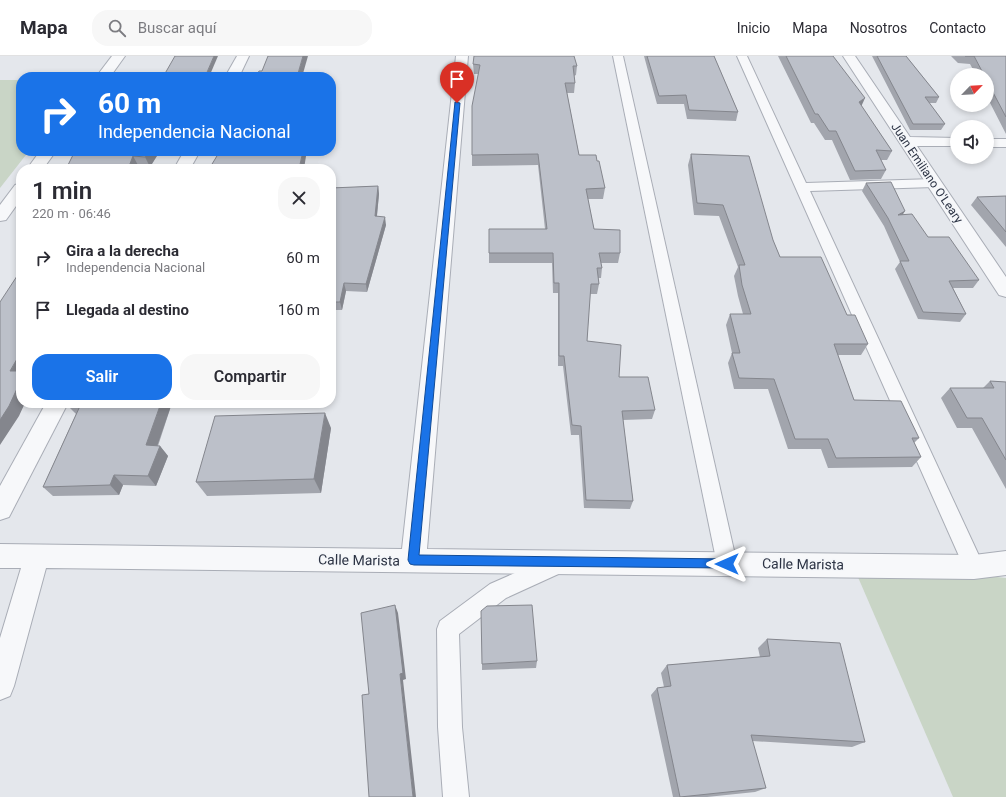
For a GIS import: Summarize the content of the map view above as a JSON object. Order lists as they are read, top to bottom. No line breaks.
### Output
{"streets":{"street":["Juan Emiliano O'Leary","Calle Marista"]},"north":"top right","page":{"header":"Mapa","search":"Buscar aquí","nav":["Inicio","Mapa","Nosotros","Contacto"],"turn":["60 m","Independencia Nacional"],"heading":["1 min","220 m · 06:46"],"list":[{"name":"Gira a la derecha","note":"Independencia Nacional","value":"60 m"},{"name":"Llegada al destino","value":"160 m"}],"buttons":["Salir","Compartir"]}}
